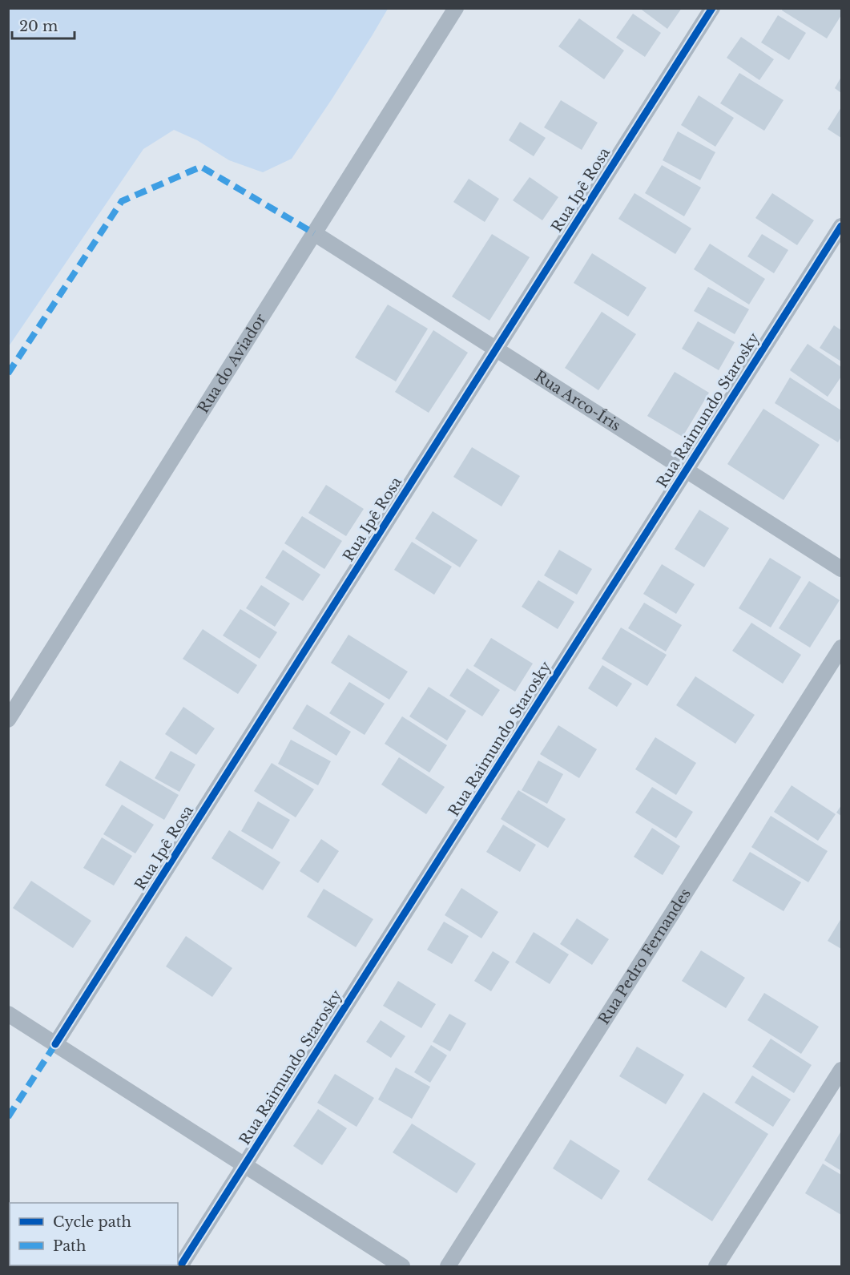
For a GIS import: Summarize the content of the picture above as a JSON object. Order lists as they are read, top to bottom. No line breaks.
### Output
{"streets":{"street":["Rua Ipê Rosa","Rua do Aviador","Rua Arco-Íris","Rua Raimundo Starosky","Rua Pedro Fernandes"]},"crossings":[["Rua Ipê Rosa","Rua Arco-Íris"],["Rua do Aviador","Rua Arco-Íris"],["Rua Arco-Íris","Rua Raimundo Starosky"]],"legend":["Cycle path","Path"],"scale_bar":"20 m"}
